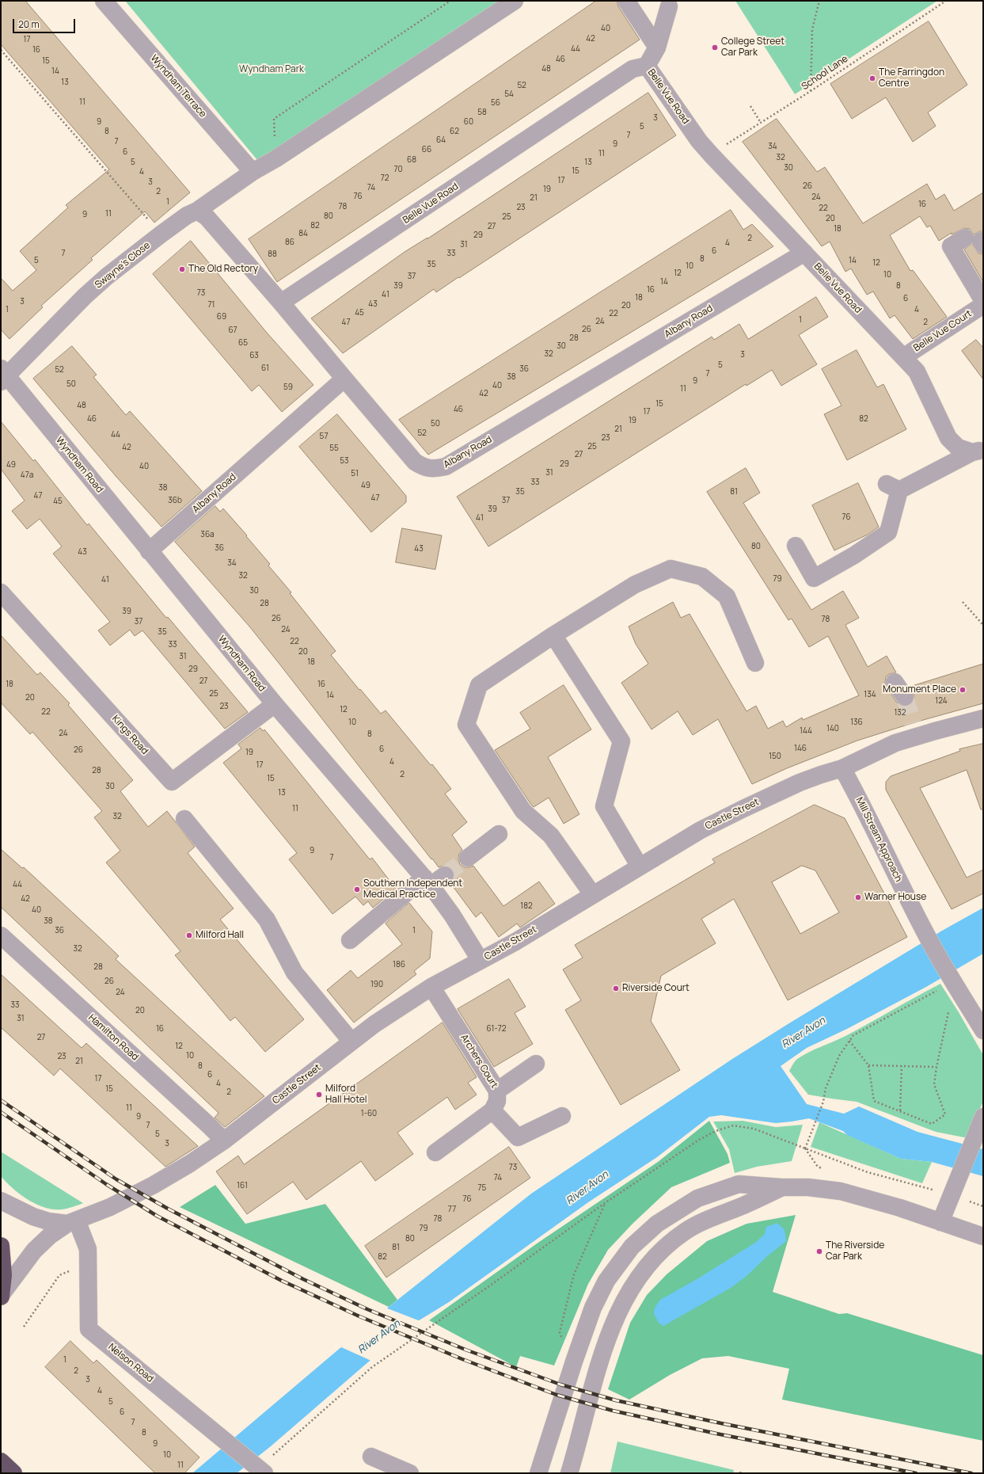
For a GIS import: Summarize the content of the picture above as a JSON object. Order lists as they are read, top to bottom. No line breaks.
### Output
{"streets":{"street":["Wyndham Terrace","Belle Vue Road","Swayne's Close","Albany Road","Belle Vue Court","Wyndham Road","Kings Road","Castle Street","Mill Stream Approach","Hamilton Road","Archers Court","Nelson Road"],"path":["School Lane"]},"crossings":[["School Lane","Belle Vue Road"],["Wyndham Terrace","Swayne's Close"],["Belle Vue Road","Albany Road"],["Belle Vue Road","Belle Vue Court"],["Swayne's Close","Wyndham Road"],["Albany Road","Wyndham Road"],["Wyndham Road","Kings Road"],["Wyndham Road","Castle Street"],["Castle Street","Mill Stream Approach"],["Castle Street","Hamilton Road"],["Castle Street","Archers Court"],["Castle Street","Nelson Road"]],"water":["River Avon"],"parks":["Wyndham Park"],"places":["College Street Car Park","The Farringdon Centre","The Old Rectory","Monument Place","Southern Independent Medical Practice","Warner House","Milford Hall","Riverside Court","Milford Hall Hotel","The Riverside Car Park"],"house_numbers":["40","42","17","44","16","46","15","48","14","13","52","54","11","56","58","3","9","60","5","8","62","7","64","7","9","34","66","6","11","32","68","5","13","30","70","15","4","72","17","3","26","74","19","2","76","24","21","1","16","78","23","22","11","9","80","25","20","82","27","18","84","29","2","86","4","31","6","7","33","88","8","5","14","12","35","10","12","10","37","14","39","8","16","73","41","18","6","3","43","71","20","1","4","45","22","69","1","24","47","2","26","67","28","65","30","32","3","63","5","61","36","52","7","38","9","50","40","59","11","42","15","48","46","17","46","82","19","50","21","52","44","57","23","25","42","55","27","53","29","49","40","31","51","47a","33","49","38","35","81","47","47","36b","37","45","39","76","41","36a","80","36","43","43","34","32","79","41","30","28","39","26","78","37","24","35","22","33","20","31","18","29","27","18","16","25","134","14","20","124","23","12","22","132","10","136","140","144","24","8","146","6","26","19","150","4","17","28","2","15","30","13","11","32","9","7","44","42","182","40","38","36","1","32","186","28","26","190","24","33","20","31","16","61-72","27","12","10","23","21","8","6","17","4","15","2","11","1-60","9","7","5","3","73","74","161","75","76","77","78","79","80","81","82","1","2","3","4","5","6","7","8","9","10","11"],"scale_bar":"20 m"}
